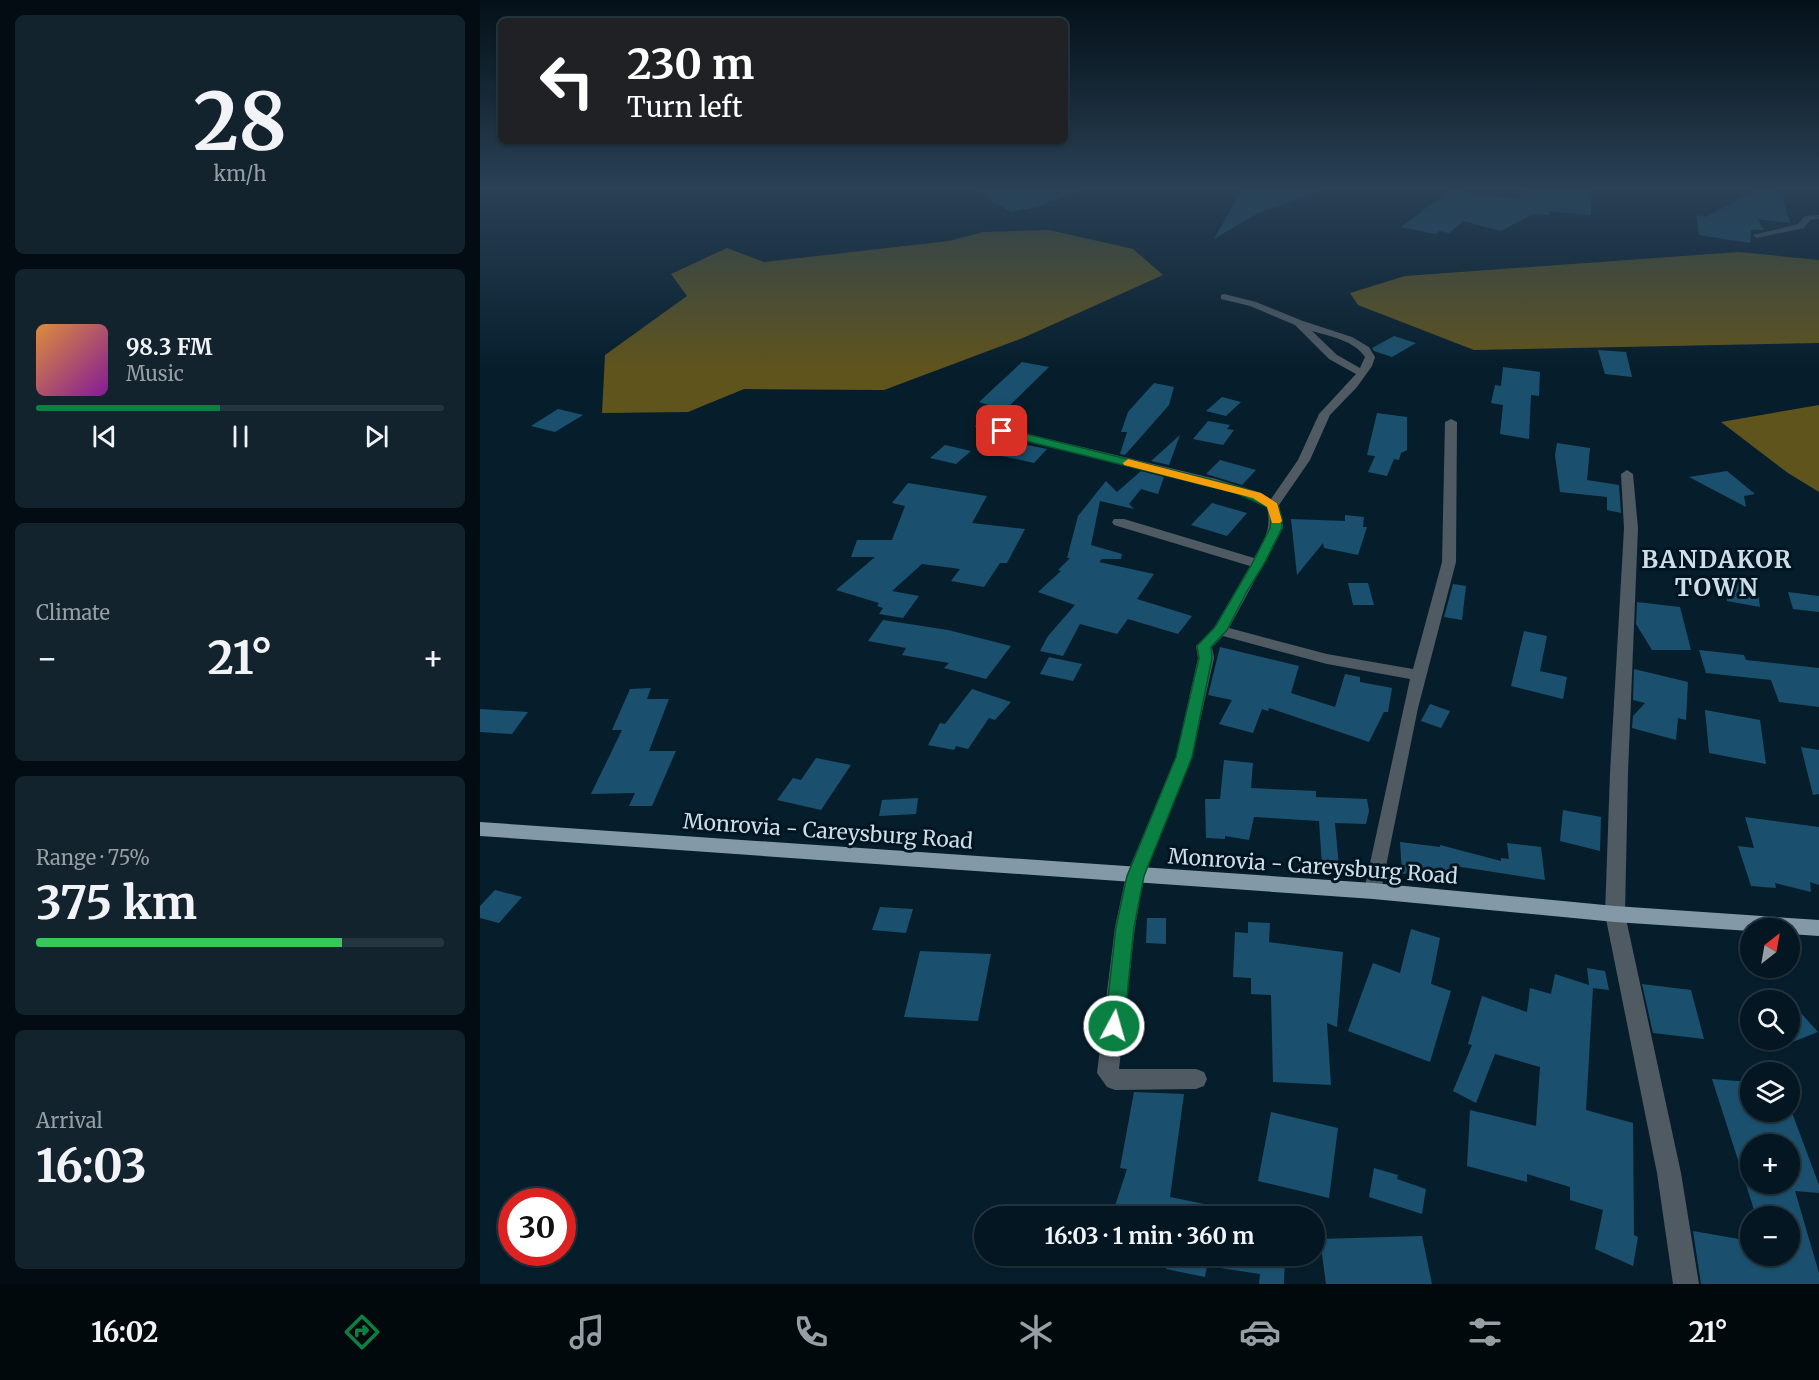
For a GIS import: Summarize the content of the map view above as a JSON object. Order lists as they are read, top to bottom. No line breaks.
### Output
{"streets":{"main road":["Monrovia - Careysburg Road"]},"districts":["BANDAKOR TOWN"],"north":"top right","page":{"tile":[["28","km/h"],"Climate",["Range · 75%","375 km"],["Arrival","16:03"]],"turn":["230 m","Turn left"],"song":["98.3 FM","Music"],"heat":["−","21°","+"],"map_buttons":["+","−"],"limit":"30","trip":"16:03 · 1 min · 360 m","tabs":["16:02","21°"]}}
